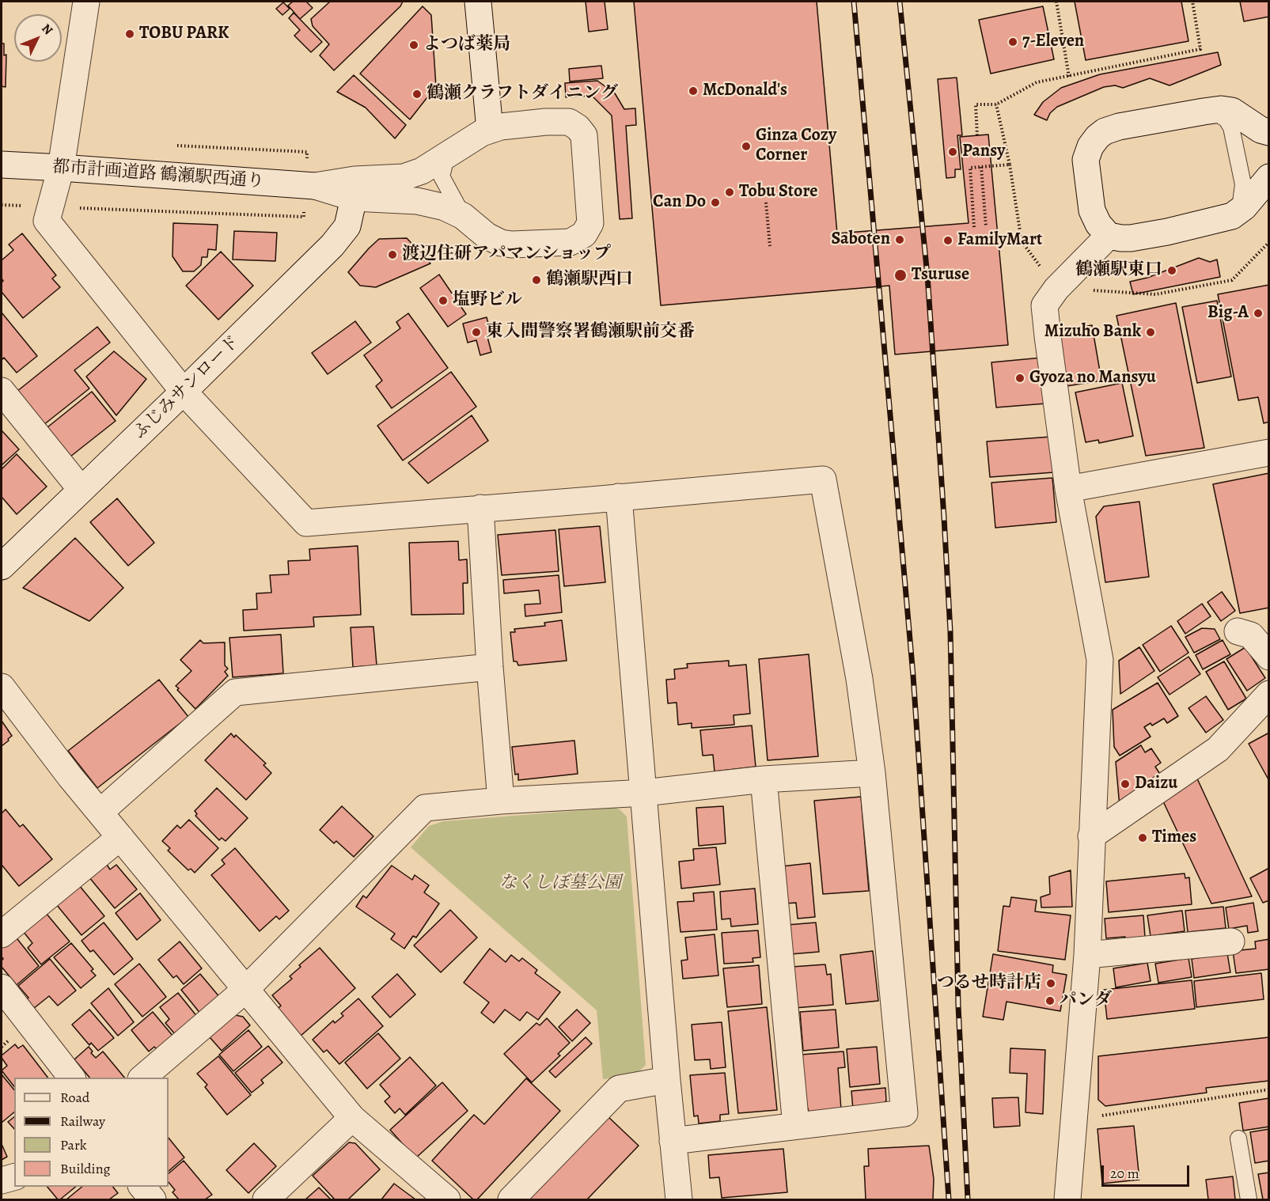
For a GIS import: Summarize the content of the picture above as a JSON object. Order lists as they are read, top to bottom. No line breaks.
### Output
{"streets":{"street":["都市計画道路 鶴瀬駅西通り","ふじみサンロード"]},"parks":["なくしぼ墓公園"],"places":["TOBU PARK","7-Eleven","よつば薬局","McDonald's","鶴瀬クラフトダイニング","Ginza Cozy Corner","Pansy","Tobu Store","Can Do","Saboten","FamilyMart","渡辺住研アパマンショップ","鶴瀬駅東口","Tsuruse","鶴瀬駅西口","塩野ビル","Big-A","東入間警察署鶴瀬駅前交番","Mizuho Bank","Gyoza no Mansyu","Daizu","Times","つるせ時計店","パンダ"],"legend":["Road","Railway","Park","Building"],"scale_bar":"20 m","north":"top right"}
